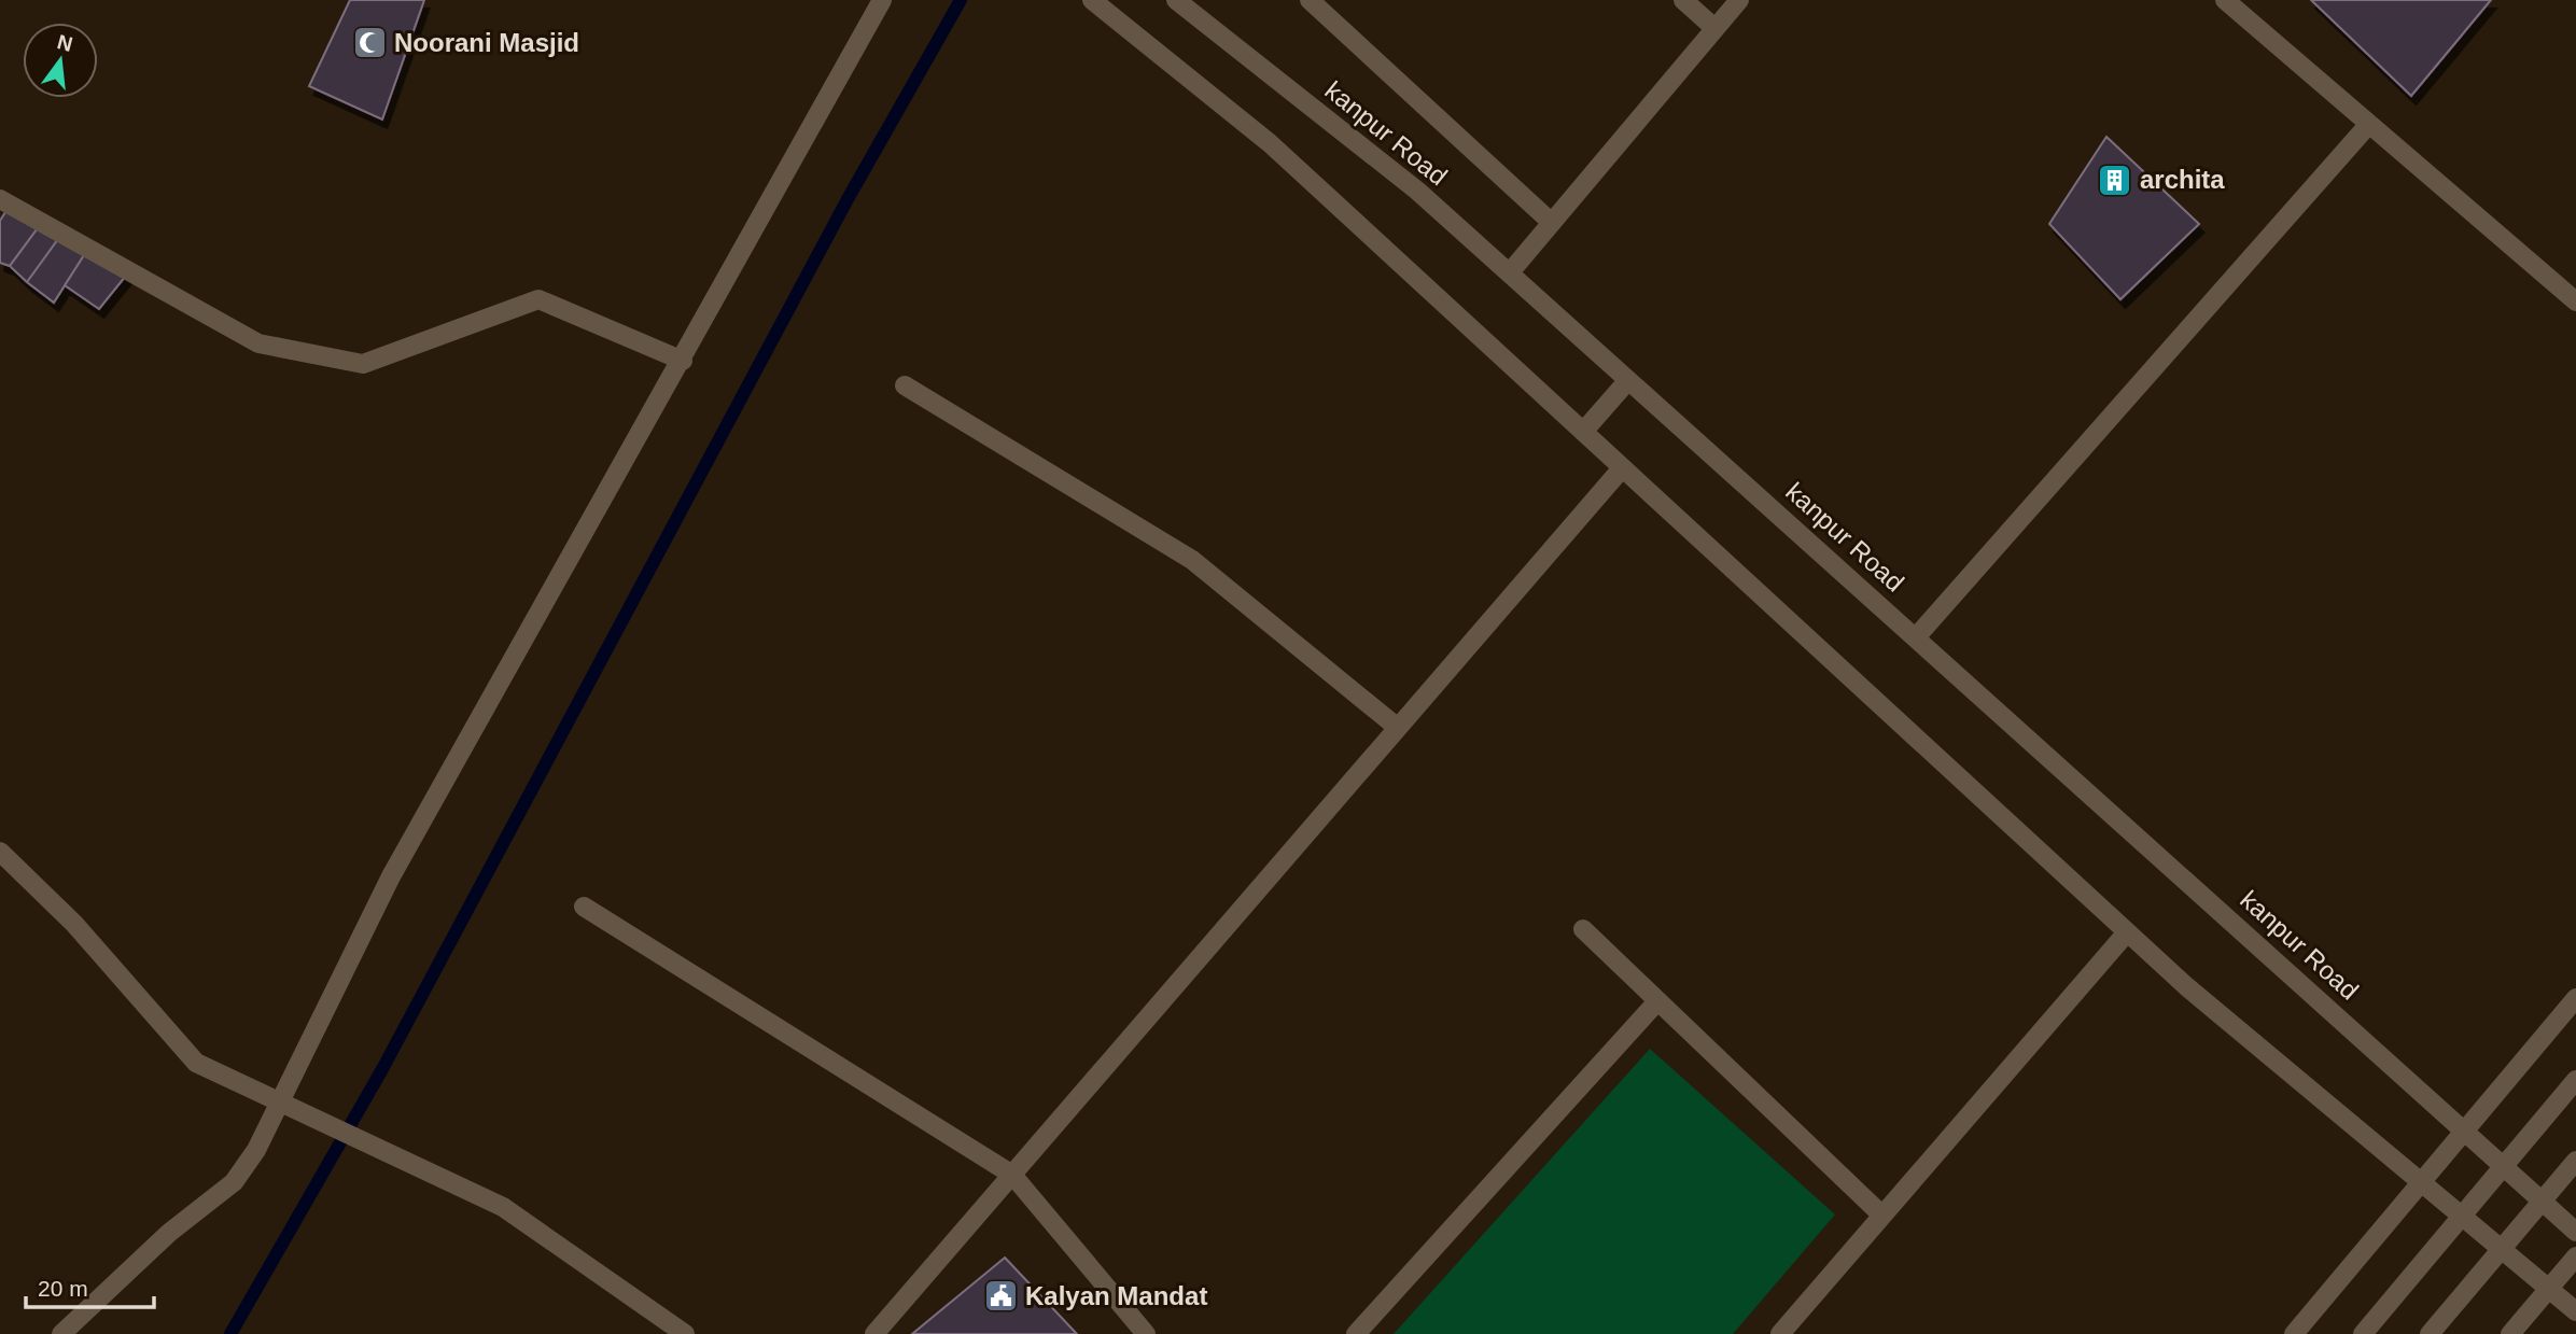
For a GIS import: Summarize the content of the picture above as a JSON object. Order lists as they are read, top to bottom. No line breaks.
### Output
{"streets":{"street":["kanpur Road"]},"places":{"mosque":["Noorani Masjid"],"building":["archita"],"public building":["Kalyan Mandat"]},"scale_bar":"20 m","north":"top"}
